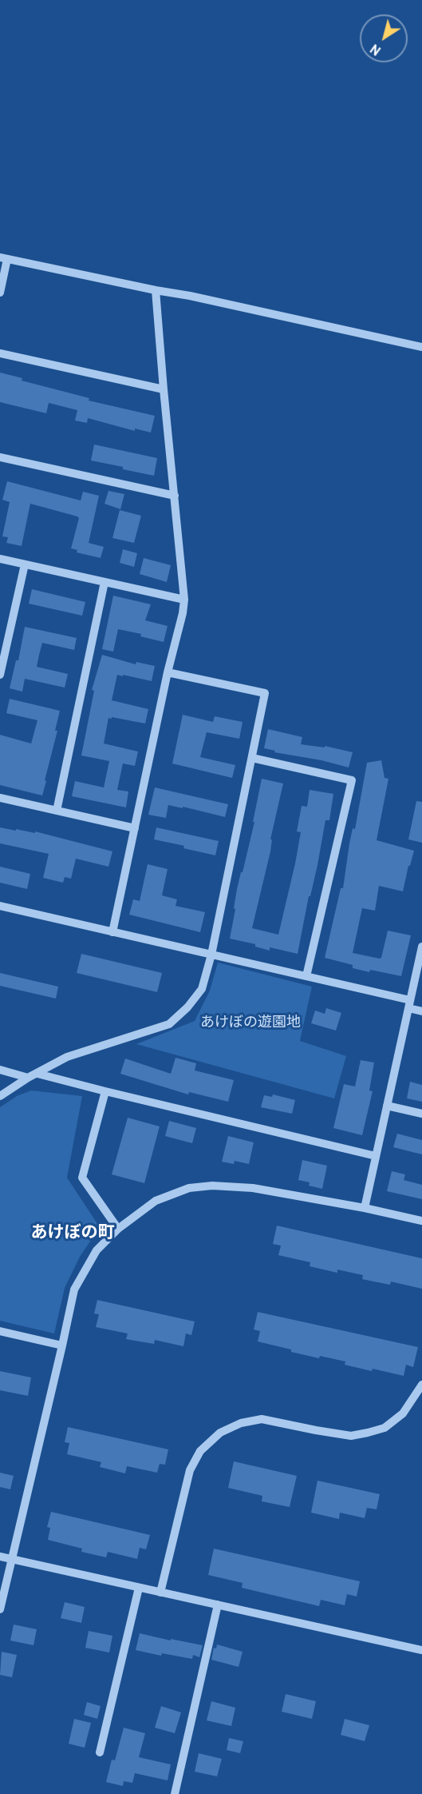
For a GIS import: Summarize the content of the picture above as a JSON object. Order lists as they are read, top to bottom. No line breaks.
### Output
{"districts":["あけぼの町"],"parks":["あけぼの遊園地"],"north":"bottom left"}
